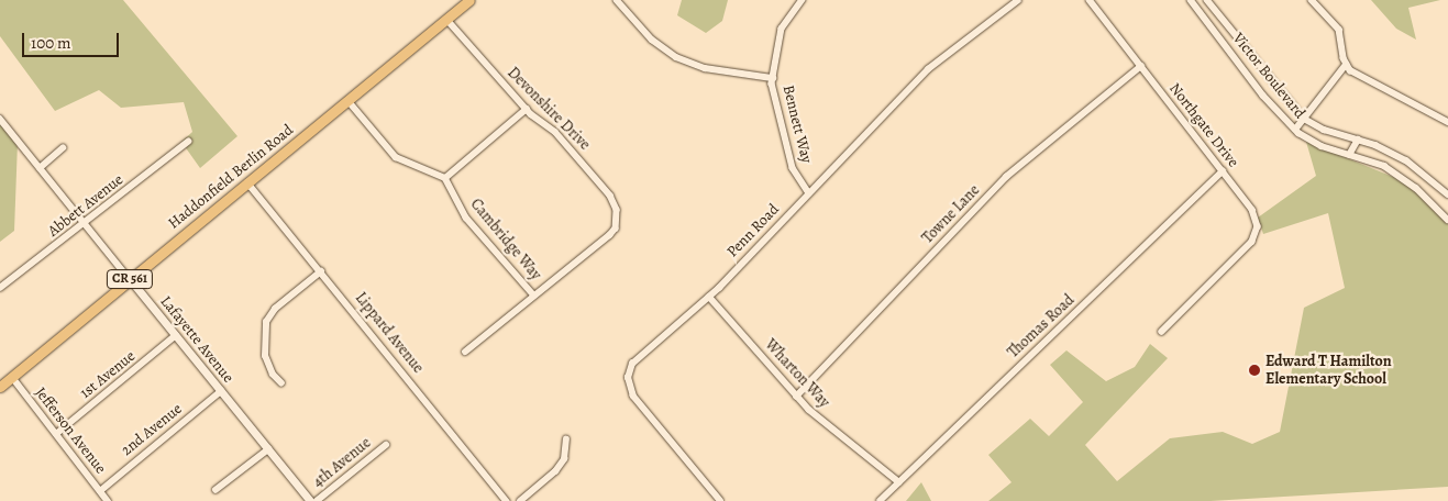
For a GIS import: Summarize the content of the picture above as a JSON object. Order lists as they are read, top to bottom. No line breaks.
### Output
{"streets":{"main road":["Haddonfield Berlin Road","CR 561"],"street":["Victor Boulevard","Devonshire Drive","Bennett Way","Northgate Drive","Abbett Avenue","Towne Lane","Penn Road","Cambridge Way","Thomas Road","Lippard Avenue","Lafayette Avenue","Wharton Way","1st Avenue","2nd Avenue","Jefferson Avenue","4th Avenue"]},"crossings":[["Devonshire Drive","Haddonfield Berlin Road"],["Devonshire Drive","Cambridge Way"],["Bennett Way","Penn Road"],["Northgate Drive","Towne Lane"],["Northgate Drive","Thomas Road"],["Haddonfield Berlin Road","CR 561"],["Haddonfield Berlin Road","Lippard Avenue"],["Haddonfield Berlin Road","Lafayette Avenue"],["Haddonfield Berlin Road","Jefferson Avenue"],["Abbett Avenue","Lafayette Avenue"],["Towne Lane","Wharton Way"],["Penn Road","Wharton Way"],["CR 561","Jefferson Avenue"],["Thomas Road","Wharton Way"],["Lafayette Avenue","1st Avenue"],["Lafayette Avenue","2nd Avenue"],["1st Avenue","Jefferson Avenue"],["2nd Avenue","Jefferson Avenue"]],"places":["Edward T Hamilton Elementary School"],"scale_bar":"100 m"}
